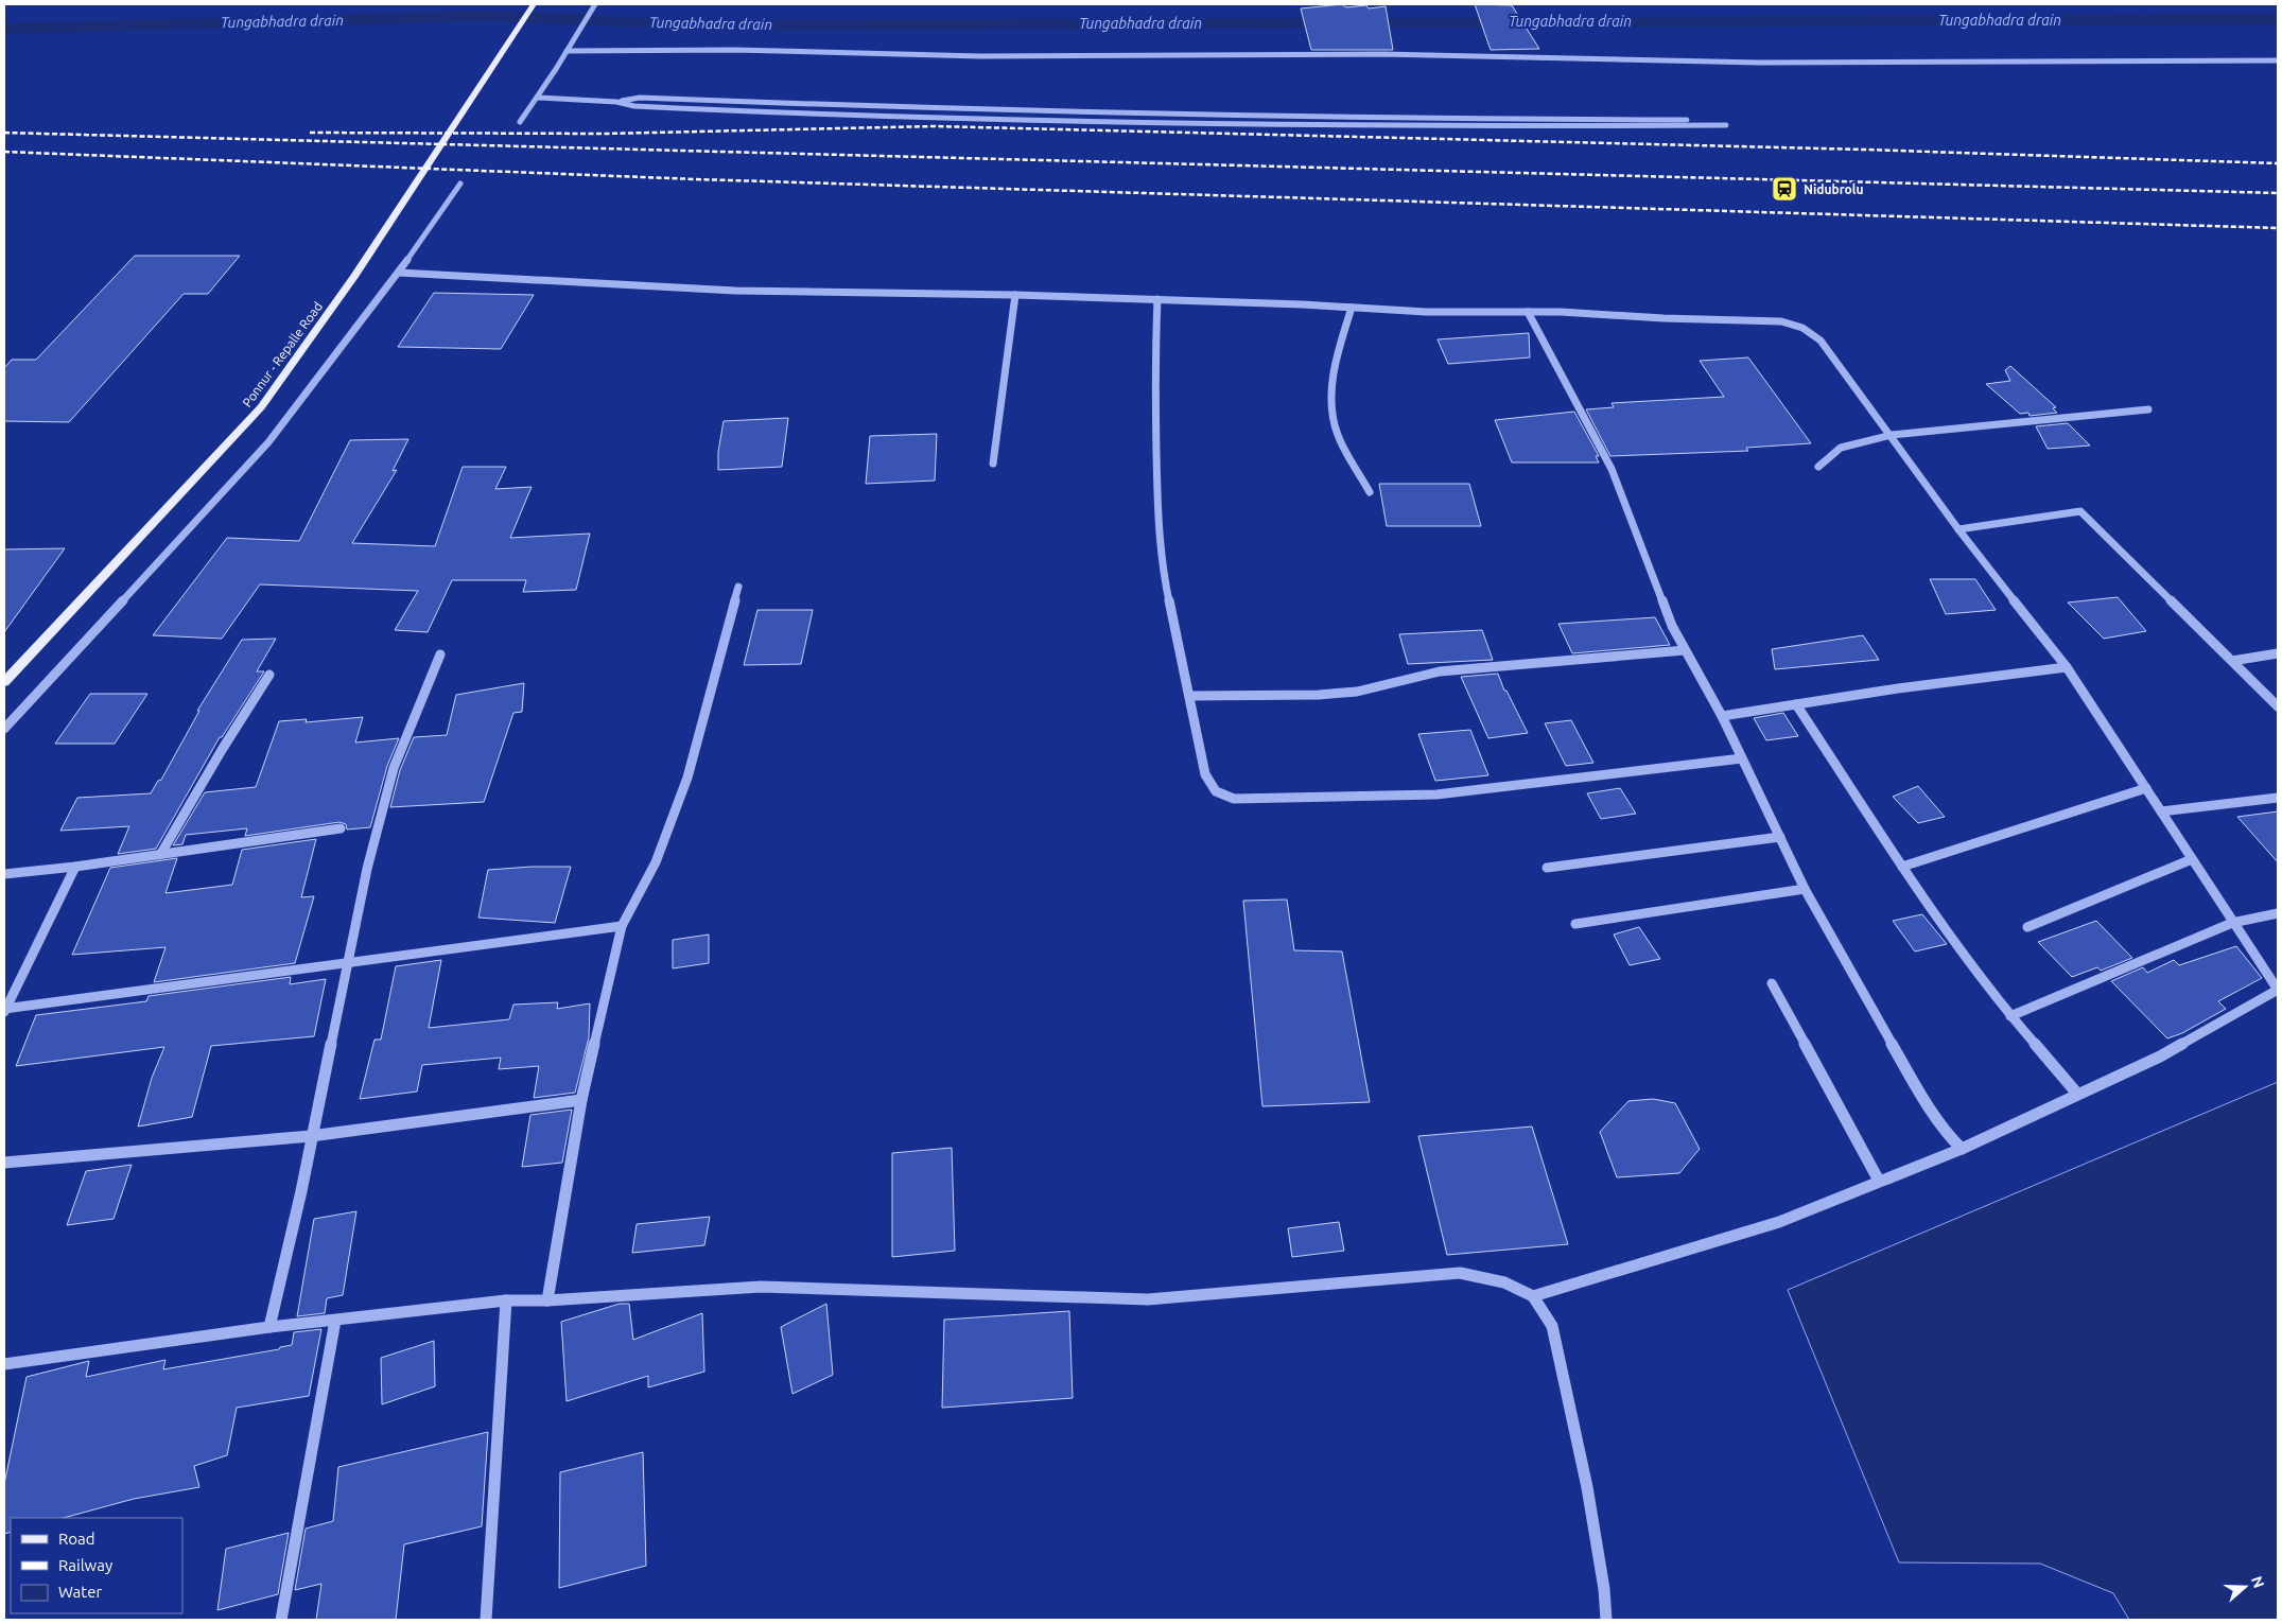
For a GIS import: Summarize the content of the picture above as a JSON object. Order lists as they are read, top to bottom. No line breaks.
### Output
{"streets":{"main road":["Ponnur - Repalle Road"]},"water":["Tungabhadra drain"],"places":{"station":["Nidubrolu"]},"legend":["Road","Railway","Water"],"north":"right"}
